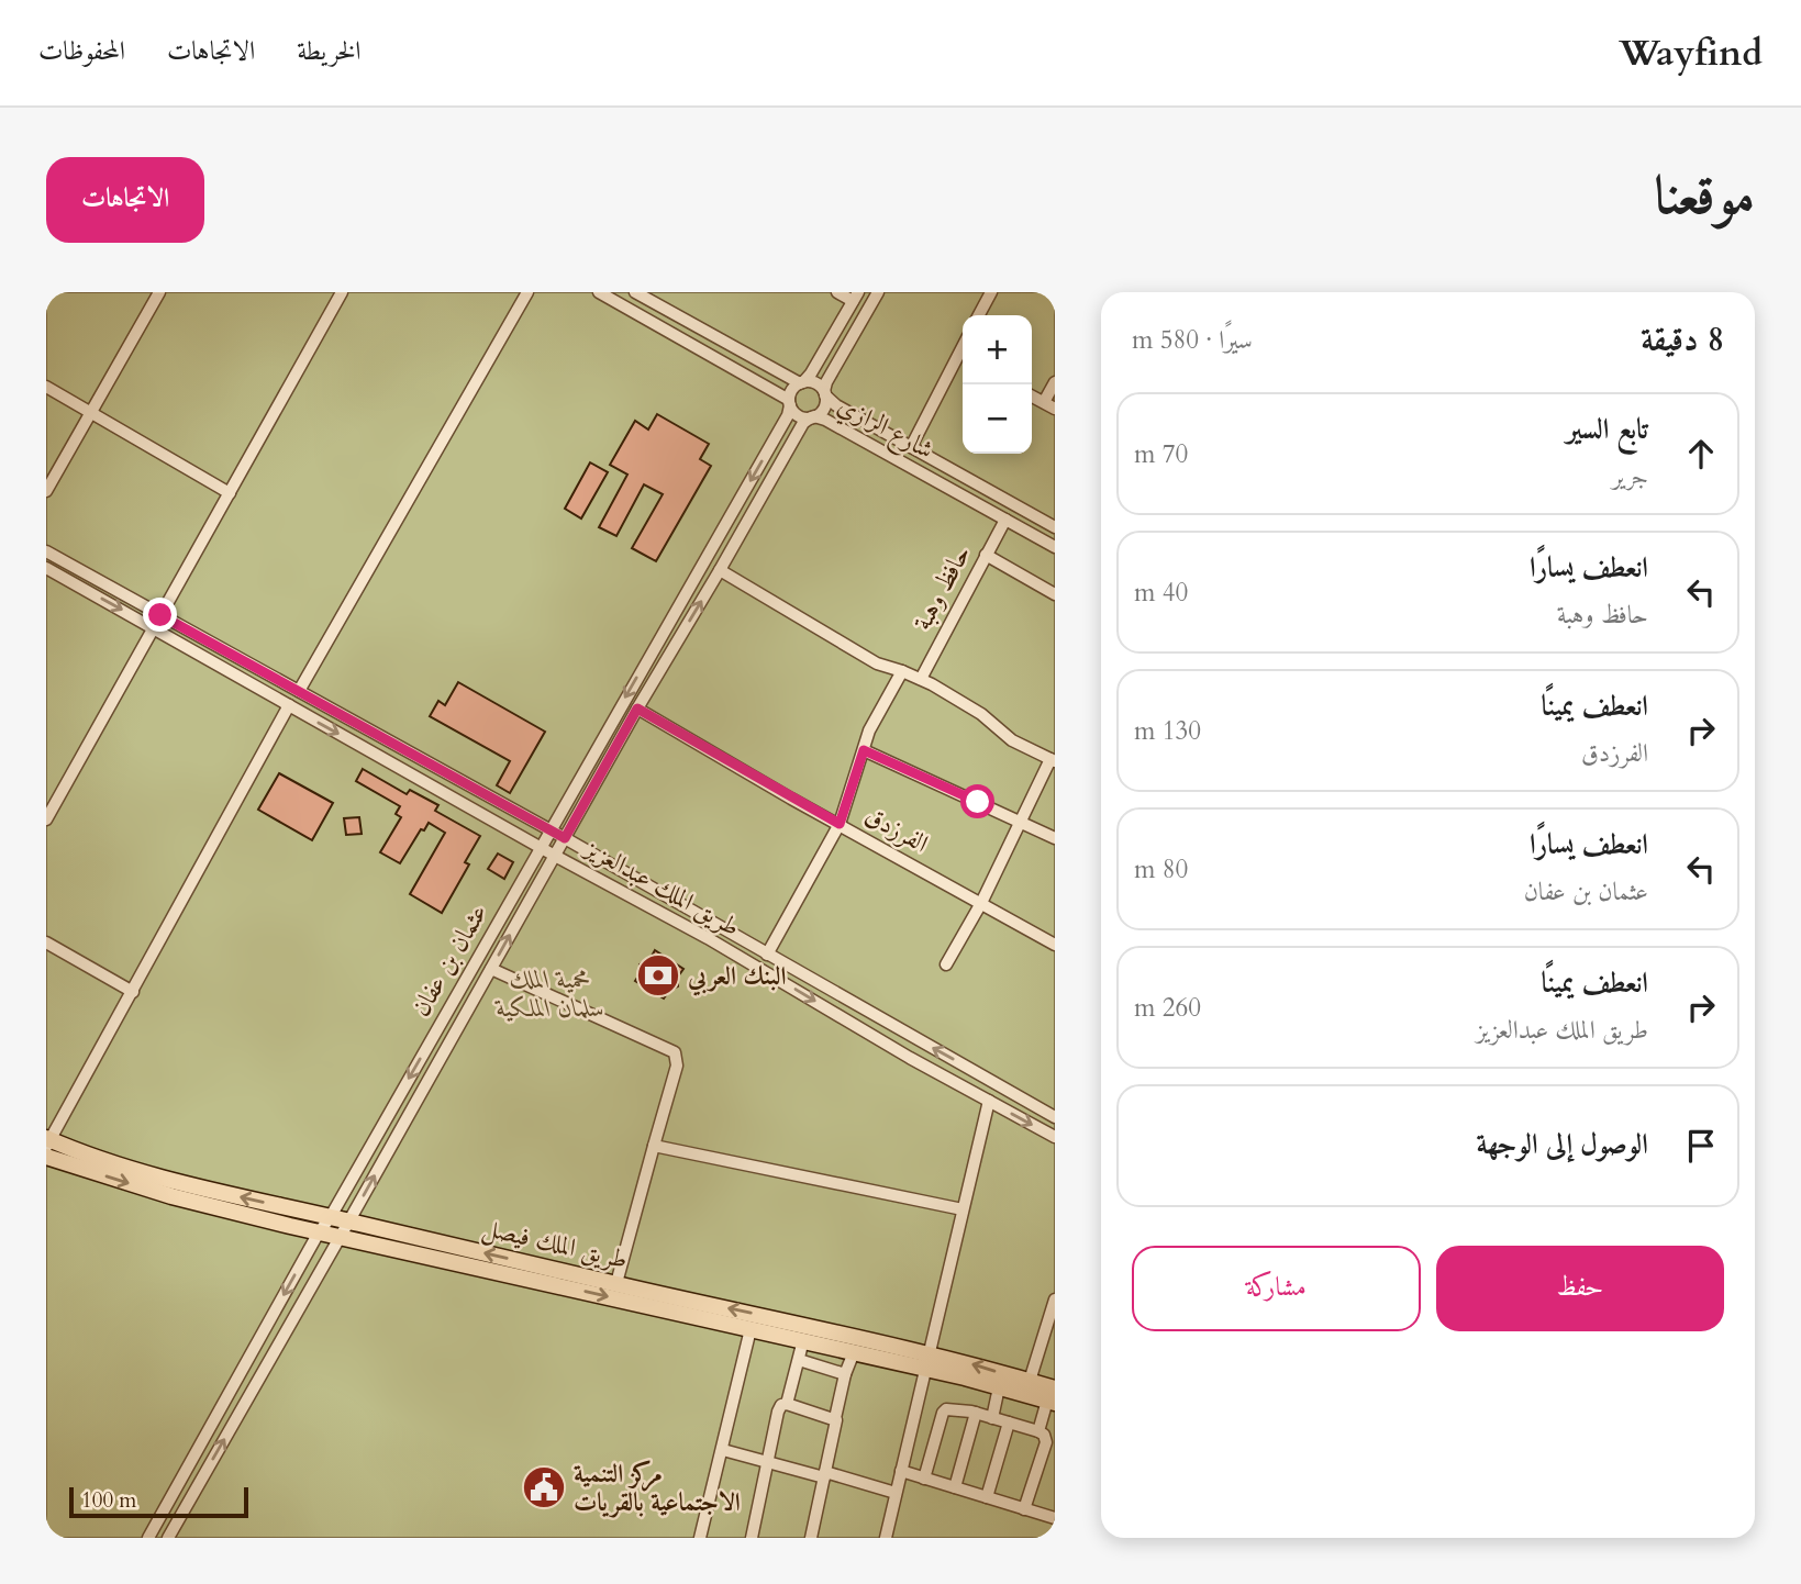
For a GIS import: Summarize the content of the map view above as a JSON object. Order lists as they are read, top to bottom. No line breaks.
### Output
{"streets":{"main road":["طريق الملك فيصل"],"street":["شارع الرازي","حافظ وهبة","الفرزدق","طريق الملك عبدالعزيز","عثمان بن عفان"]},"crossings":[["شارع الرازي","حافظ وهبة"],["شارع الرازي","عثمان بن عفان"],["الفرزدق","عثمان بن عفان"],["طريق الملك عبدالعزيز","عثمان بن عفان"],["عثمان بن عفان","طريق الملك فيصل"]],"parks":["محمية الملك سلمان الملكية"],"places":{"bank":["البنك العربي"],"public building":["مركز التنمية الاجتماعية بالقريات"]},"scale_bar":"100 m","page":{"header":"Wayfind","nav":["الخريطة","الاتجاهات","المحفوظات"],"title":"موقعنا","buttons":["الاتجاهات",["حفظ","مشاركة"]],"heading":["8 دقيقة","سيرًا · 580 m"],"map_buttons":["+","−"],"list":[["تابع السير","جرير","70 m"],["انعطف يسارًا","حافظ وهبة","40 m"],["انعطف يمينًا","الفرزدق","130 m"],["انعطف يسارًا","عثمان بن عفان","80 m"],["انعطف يمينًا","طريق الملك عبدالعزيز","260 m"],"الوصول إلى الوجهة"],"scale":"100 m"}}
